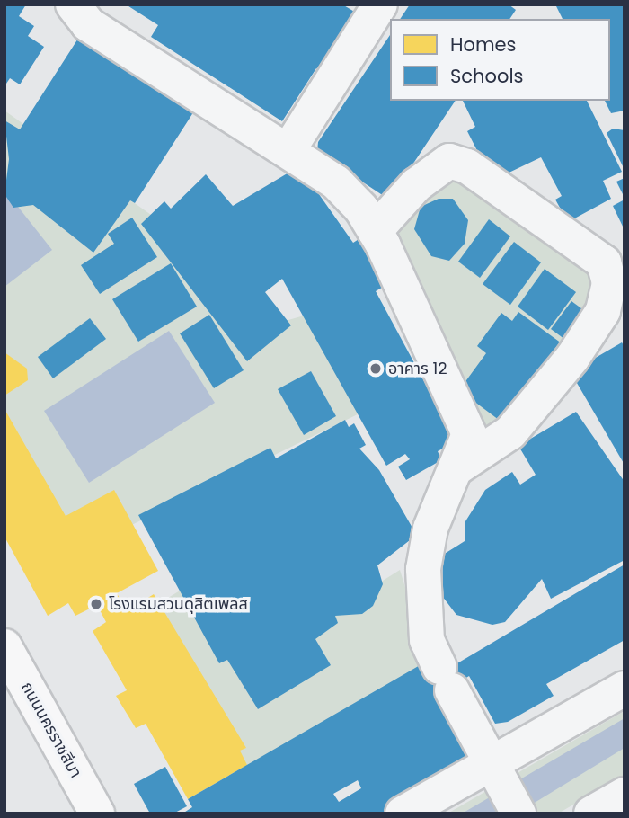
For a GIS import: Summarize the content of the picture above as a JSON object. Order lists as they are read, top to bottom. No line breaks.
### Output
{"streets":{"main road":["ถนนนครราชสีมา"]},"places":["อาคาร 12","โรงแรมสวนดุสิตเพลส"],"legend":["Homes","Schools"]}
